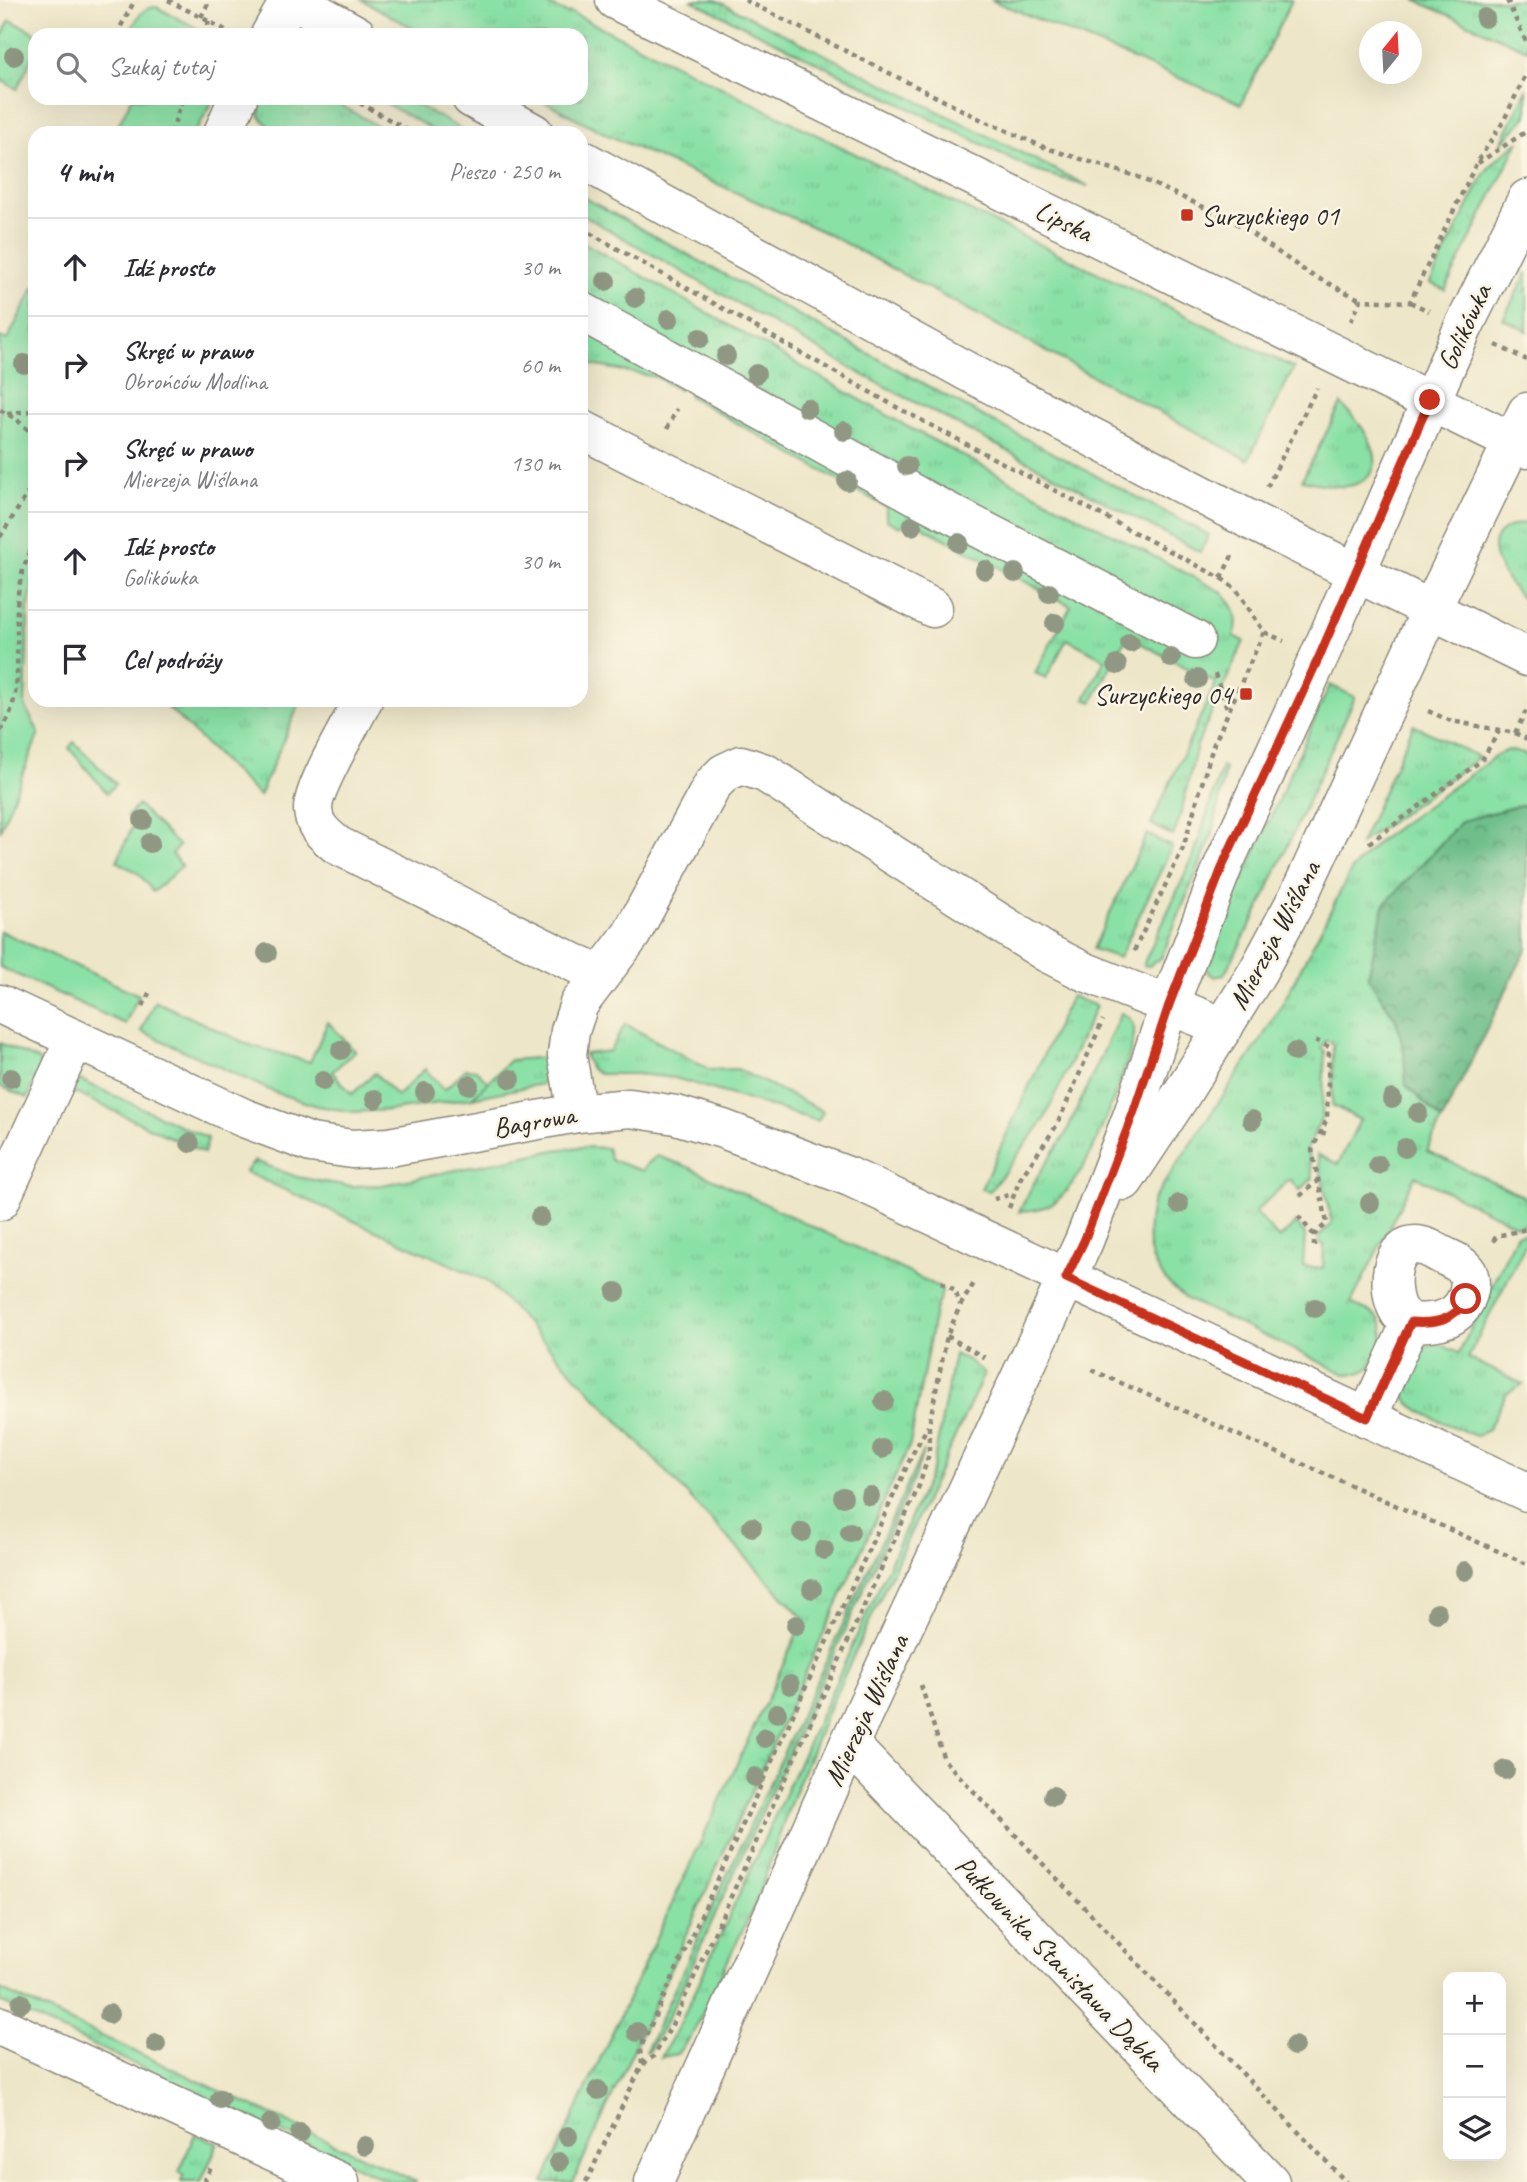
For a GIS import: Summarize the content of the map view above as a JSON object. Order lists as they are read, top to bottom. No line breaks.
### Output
{"streets":{"street":["Lipska","Golikówka","Mierzeja Wiślana","Bagrowa","Pułkownika Stanisława Dąbka"]},"crossings":[["Lipska","Golikówka"],["Golikówka","Mierzeja Wiślana"],["Mierzeja Wiślana","Bagrowa"],["Mierzeja Wiślana","Pułkownika Stanisława Dąbka"]],"places":{"transit":["Surzyckiego 01","Surzyckiego 04"]},"north":"top","page":{"search":"Szukaj tutaj","heading":["4 min","Pieszo · 250 m"],"list":[["Idź prosto","30 m"],["Skręć w prawo","Obrońców Modlina","60 m"],["Skręć w prawo","Mierzeja Wiślana","130 m"],["Idź prosto","Golikówka","30 m"],"Cel podróży"],"map_buttons":["+","−"]}}
